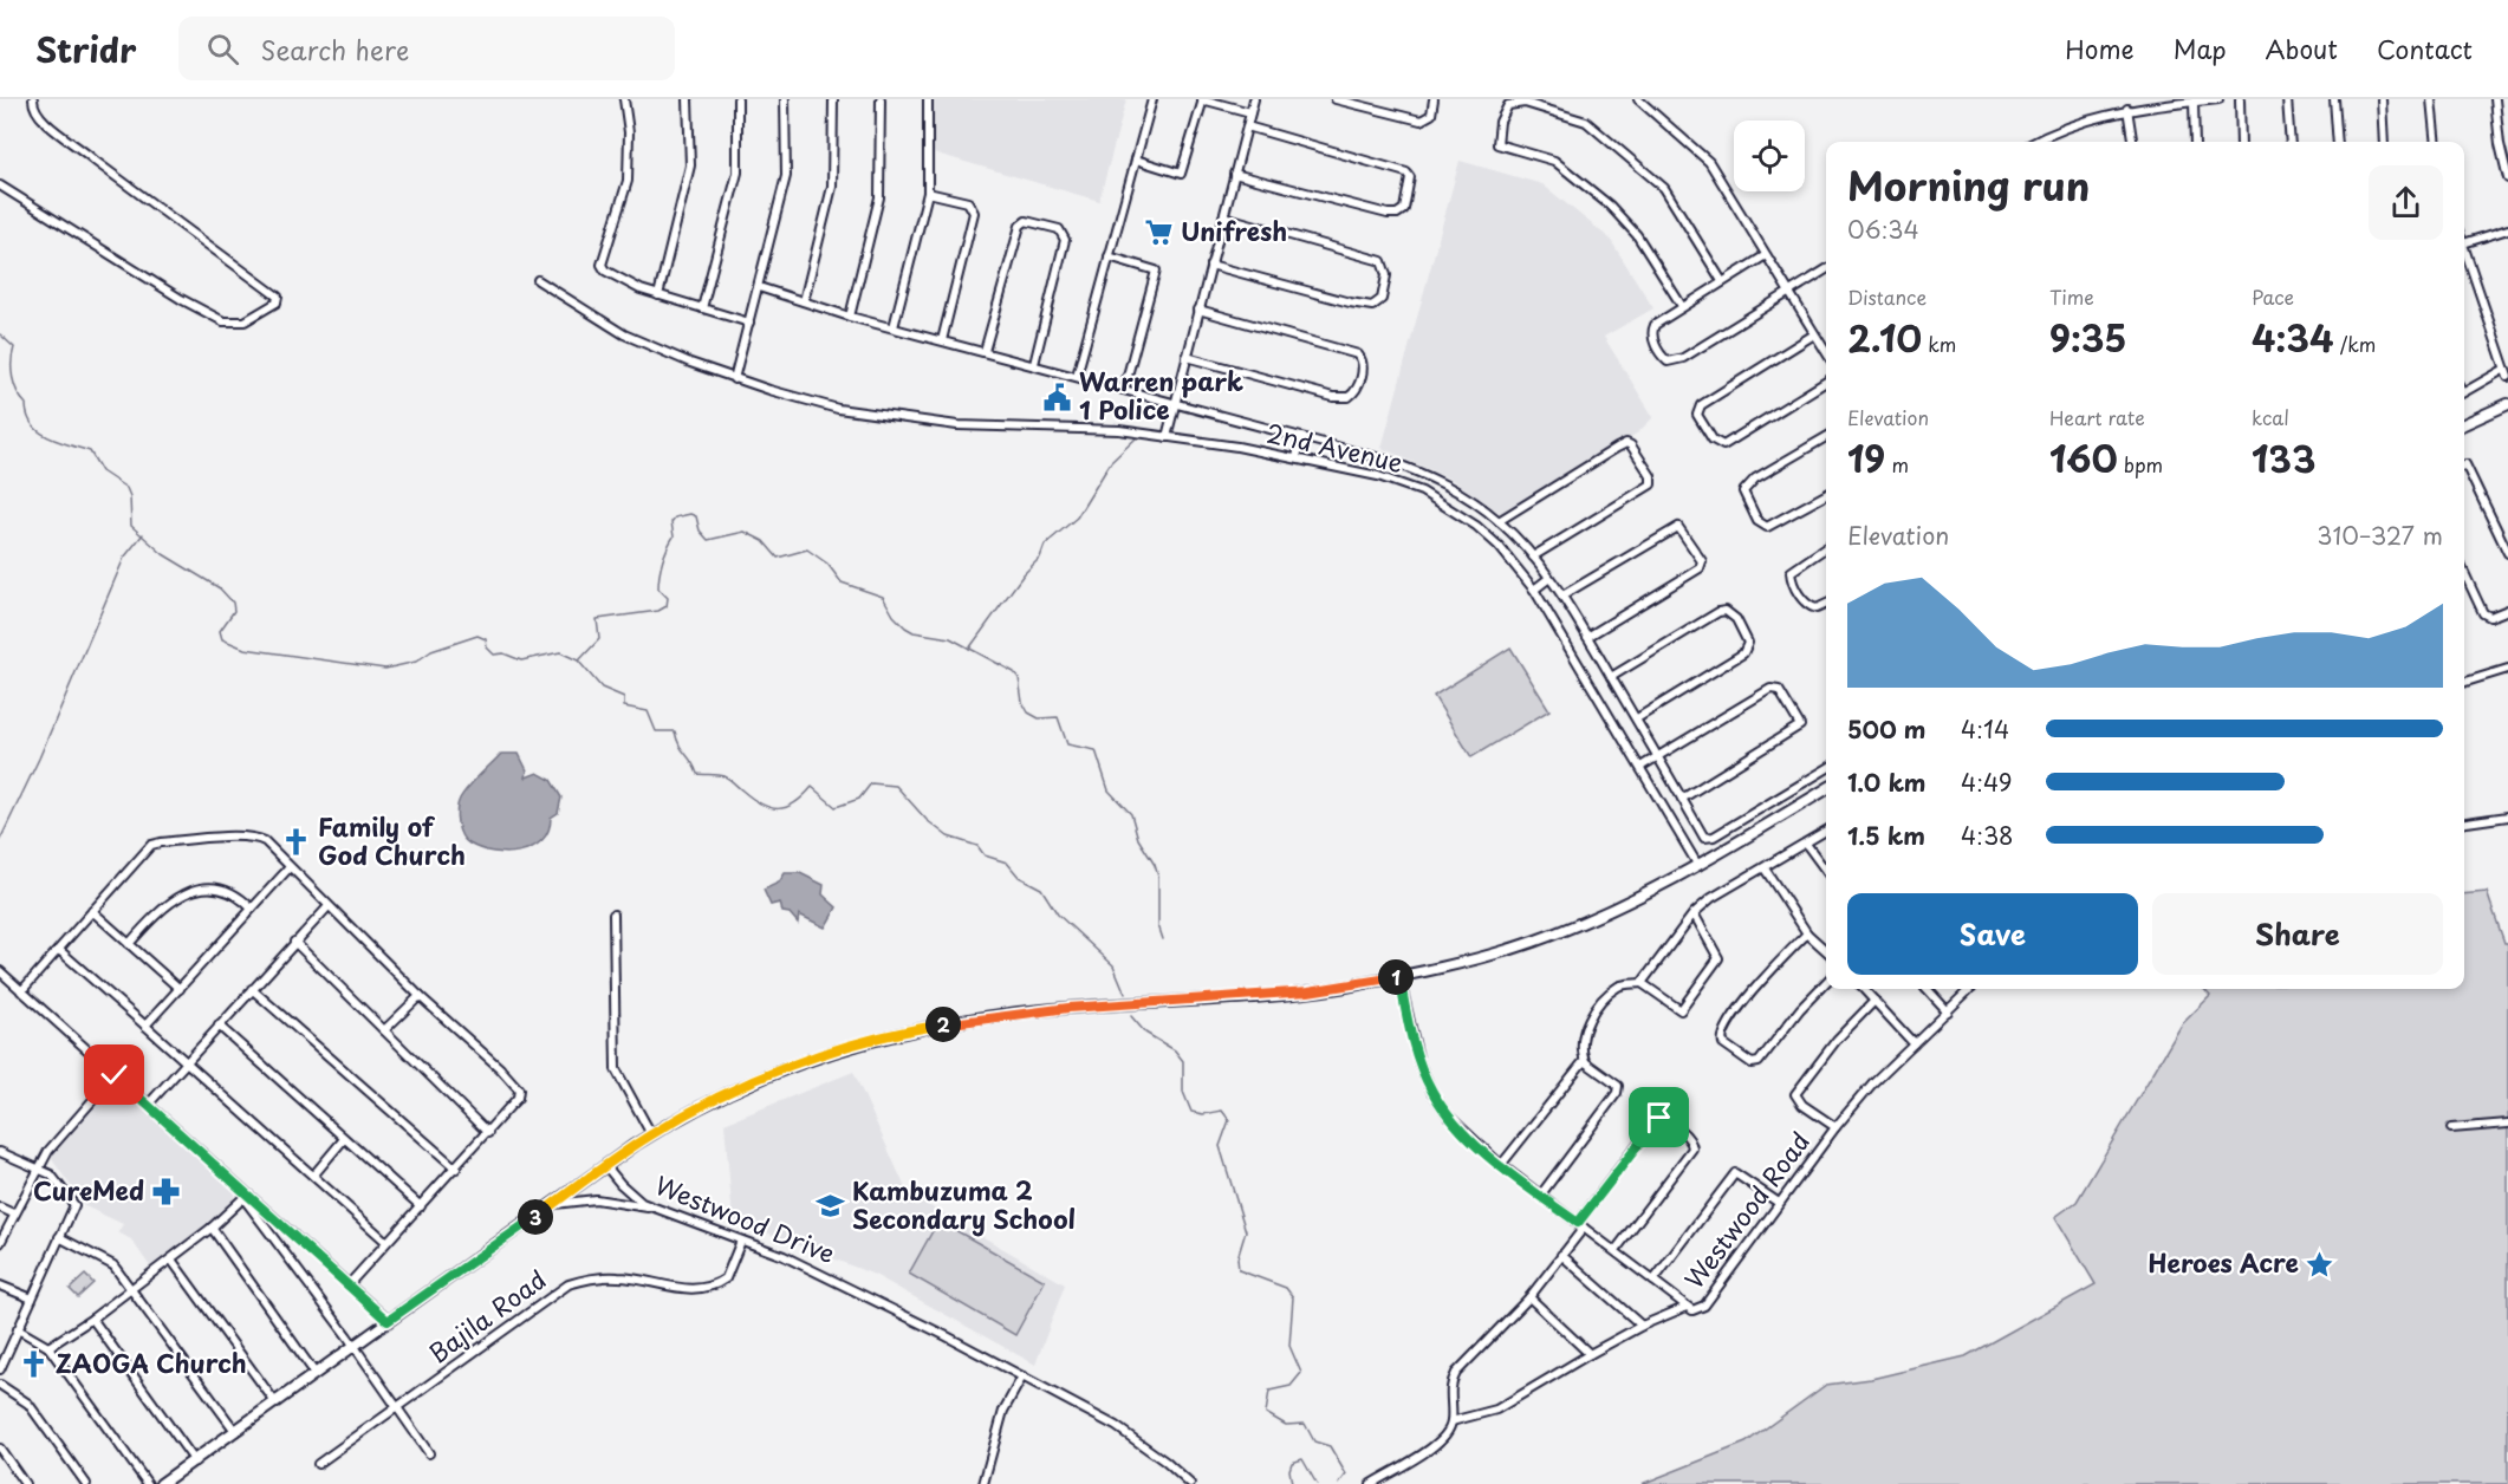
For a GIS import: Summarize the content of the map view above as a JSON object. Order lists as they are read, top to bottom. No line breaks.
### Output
{"streets":{"street":["2nd Avenue","Westwood Road","Westwood Drive","Bajila Road"]},"crossings":[["Westwood Drive","Bajila Road"]],"places":{"supermarket":["Unifresh"],"public building":["Warren park 1 Police"],"church":["Family of God Church","ZAOGA Church"],"pharmacy":["CureMed"],"school or university":["Kambuzuma 2 Secondary School"],"place":["Heroes Acre"]},"page":{"header":"Stridr","search":"Search here","nav":["Home","Map","About","Contact"],"heading":["Morning run","06:34"],"stats":[["Distance","2.10 km"],["Time","9:35"],["Pace","4:34 /km"],["Elevation","19 m"],["Heart rate","160 bpm"],["kcal","133"]],"chart":["Elevation","310–327 m"],"list":[{"name":"500 m","note":"4:14"},{"name":"1.0 km","note":"4:49"},{"name":"1.5 km","note":"4:38"}],"buttons":["Save","Share"],"pins":["1","2","3"]}}
